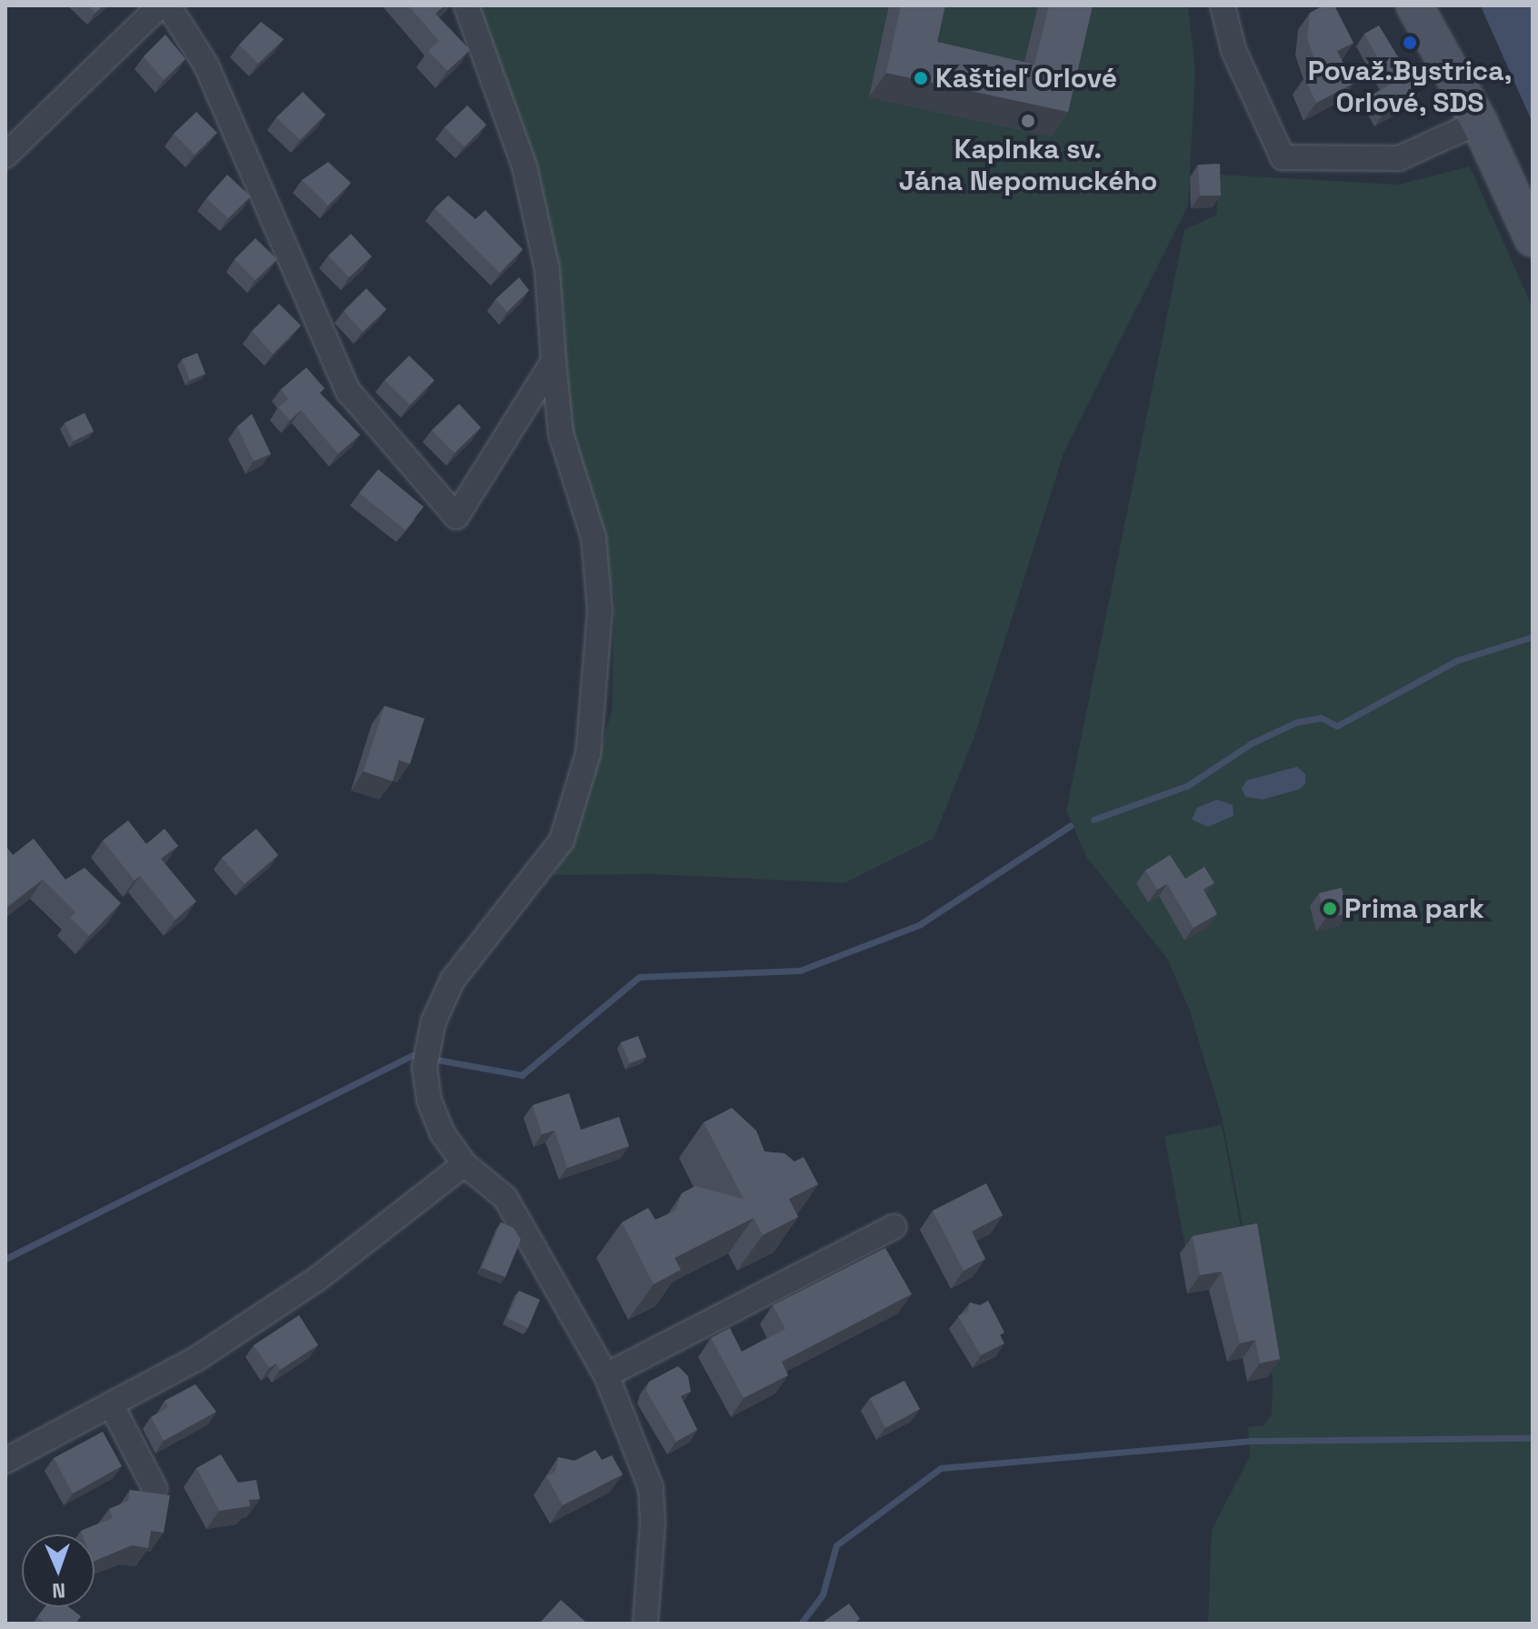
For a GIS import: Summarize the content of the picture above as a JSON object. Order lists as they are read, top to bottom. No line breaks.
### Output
{"places":["Považ.Bystrica, Orlové, SDS","Kaštieľ Orlové","Kaplnka sv. Jána Nepomuckého","Prima park"],"north":"bottom"}
